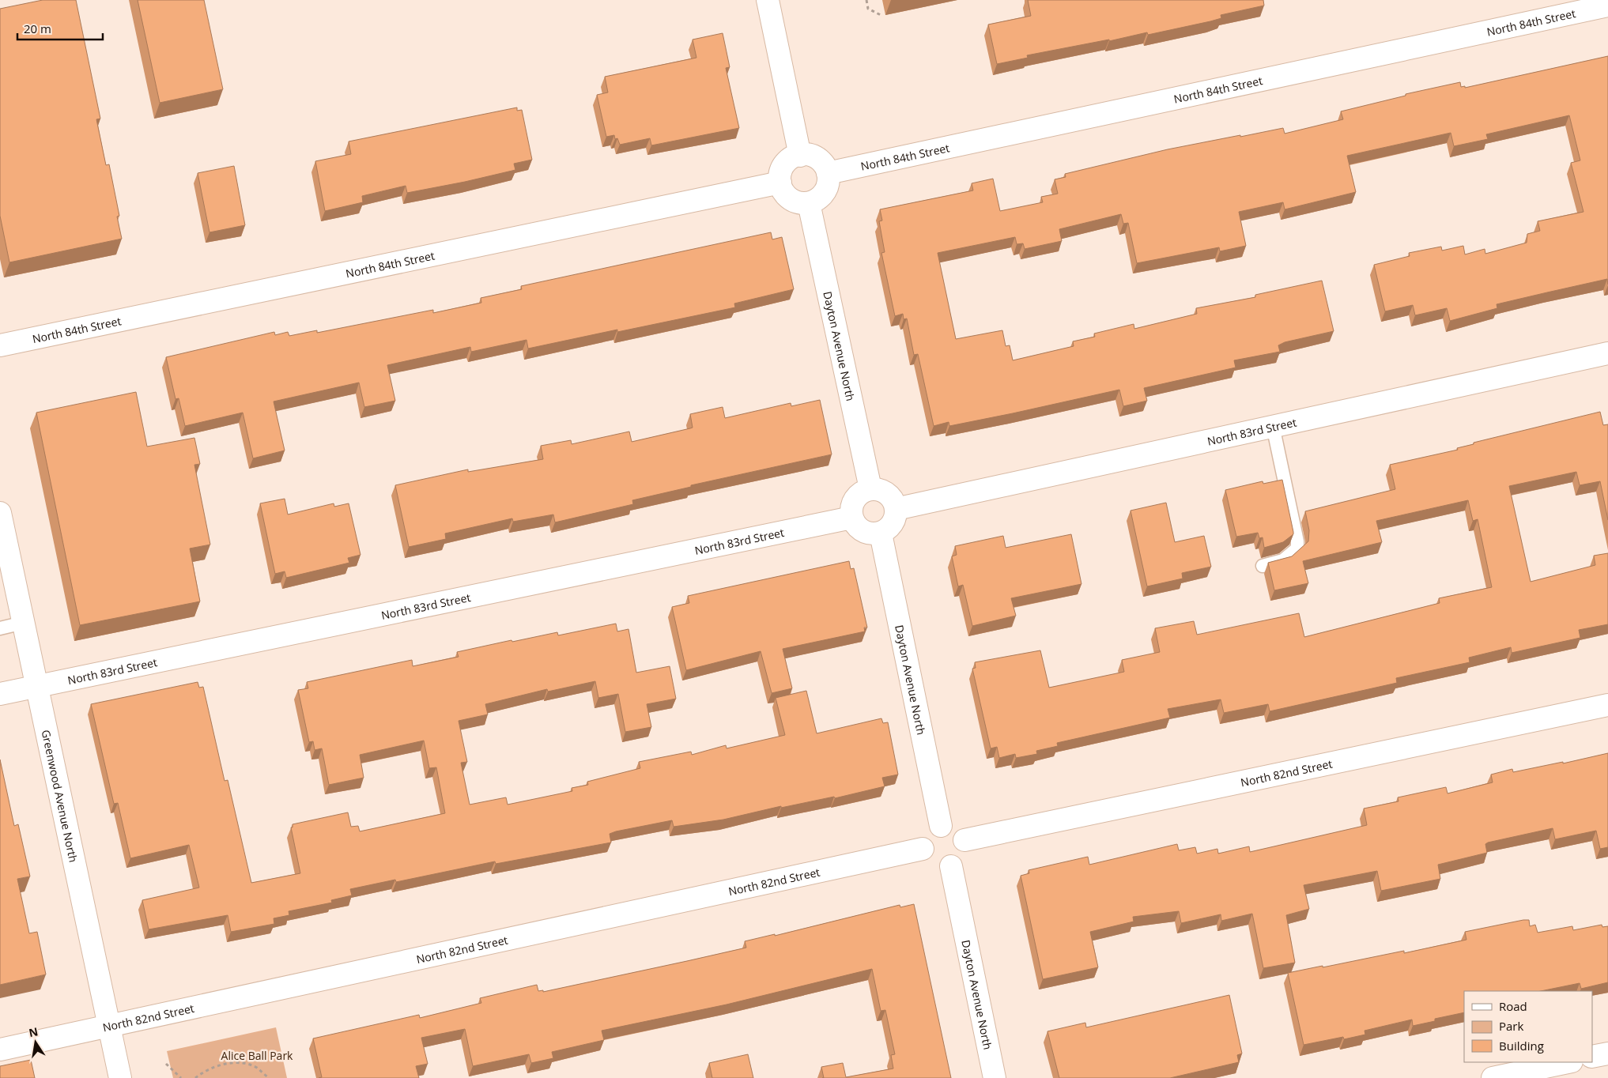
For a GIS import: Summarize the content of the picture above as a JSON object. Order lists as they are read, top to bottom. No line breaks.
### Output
{"streets":{"street":["North 84th Street","Dayton Avenue North","North 83rd Street","North 82nd Street","Greenwood Avenue North"]},"crossings":[["North 84th Street","Dayton Avenue North"],["Dayton Avenue North","North 83rd Street"],["Dayton Avenue North","North 82nd Street"],["North 83rd Street","Greenwood Avenue North"],["North 82nd Street","Greenwood Avenue North"]],"parks":["Alice Ball Park"],"legend":["Road","Park","Building"],"scale_bar":"20 m","north":"top"}
